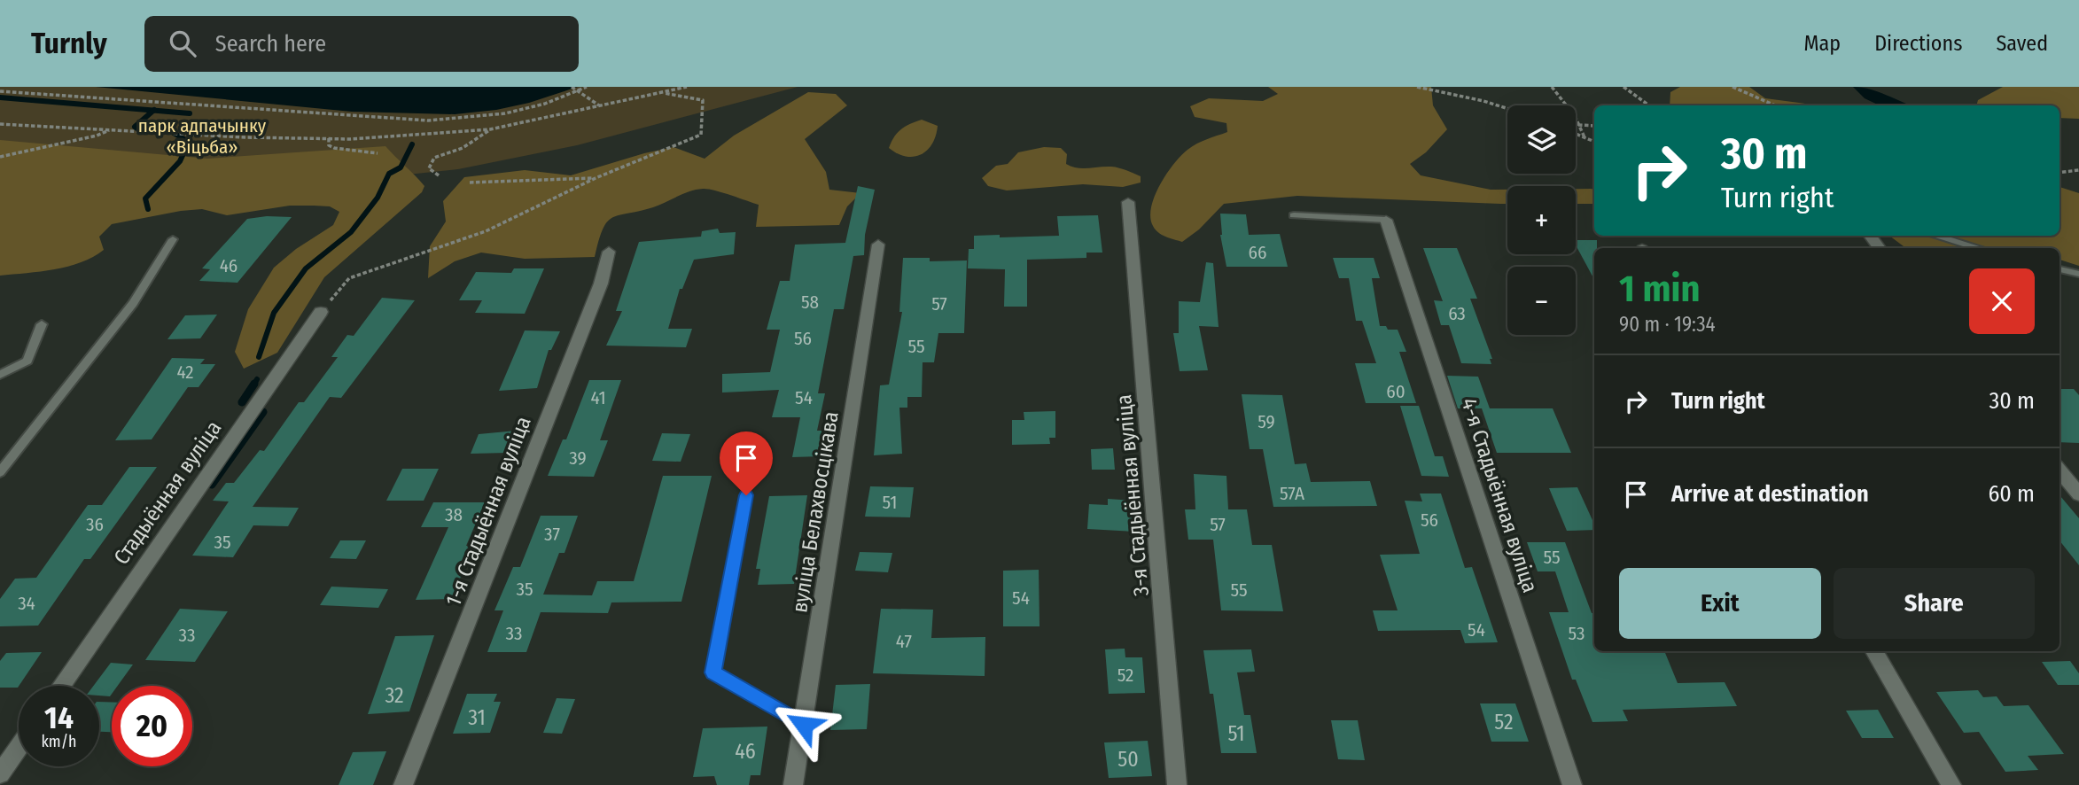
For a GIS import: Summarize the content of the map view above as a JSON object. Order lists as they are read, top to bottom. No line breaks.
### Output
{"streets":{"street":["Стадыённая вуліца","3-я Стадыённая вуліца","4-я Стадыённая вуліца","1-я Стадыённая вуліца","вуліца Белахвосцікава"]},"parks":["парк адпачынку «Віцьба»"],"house_numbers":["66","46","58","57","63","56","55","42","60","41","54","59","39","57А","51","38","56","36","57","37","35","55","35","55","54","34","54","33","53","33","47","52","32","31","52","51","46","50"],"page":{"header":"Turnly","search":"Search here","nav":["Map","Directions","Saved"],"map_buttons":["+","−"],"turn":["30 m","Turn right"],"heading":["1 min","90 m · 19:34"],"list":[{"name":"Turn right","value":"30 m"},{"name":"Arrive at destination","value":"60 m"}],"buttons":["Exit","Share"],"speed":"14 km/h","limit":"20"}}
